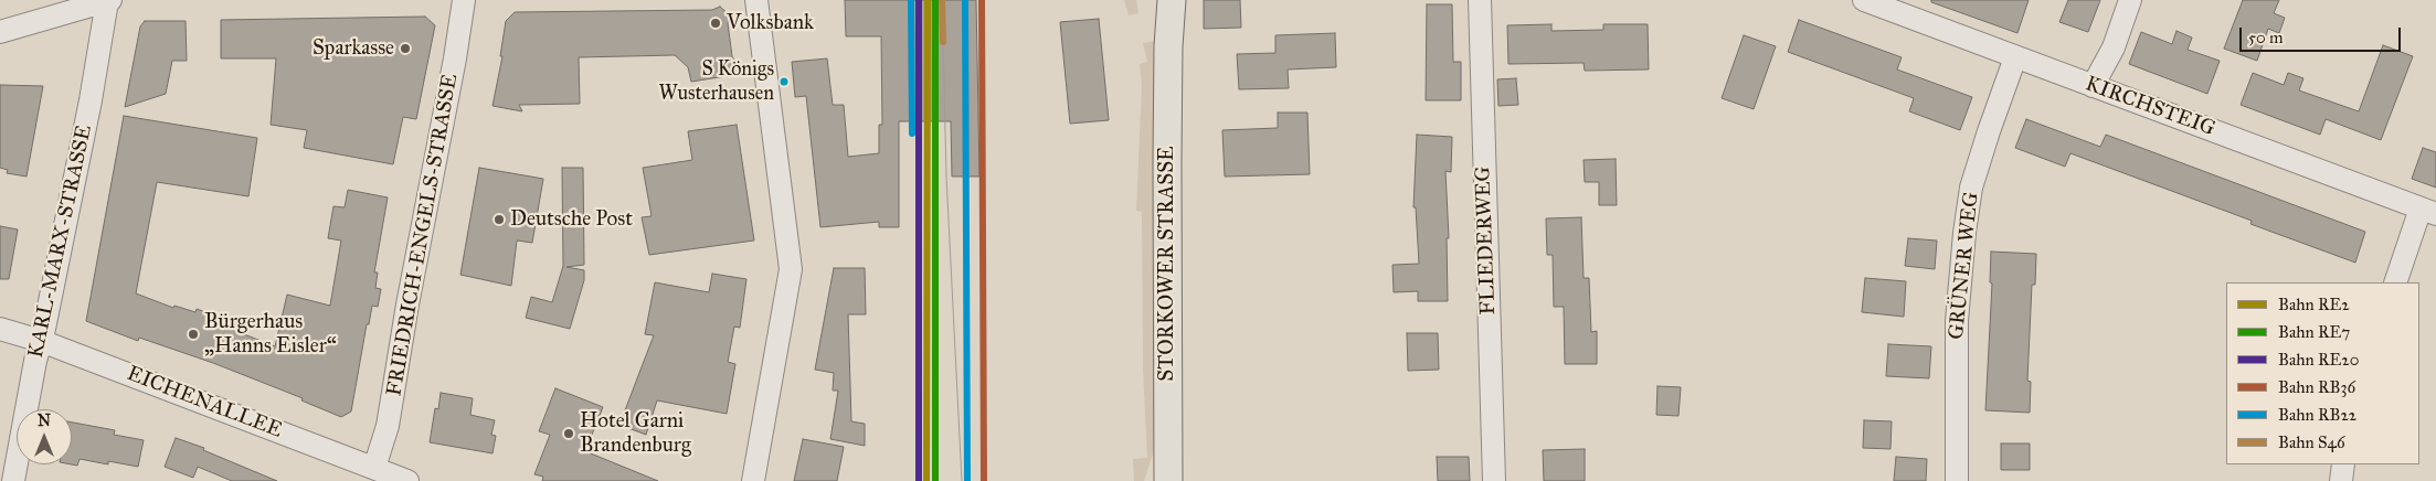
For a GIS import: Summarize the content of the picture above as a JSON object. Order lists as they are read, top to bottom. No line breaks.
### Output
{"streets":{"main road":["STORKOWER STRASSE"],"street":["KIRCHSTEIG","FRIEDRICH-ENGELS-STRASSE","FLIEDERWEG","KARL-MARX-STRASSE","GRÜNER WEG","EICHENALLEE"]},"crossings":[["KIRCHSTEIG","GRÜNER WEG"],["FRIEDRICH-ENGELS-STRASSE","EICHENALLEE"],["KARL-MARX-STRASSE","EICHENALLEE"]],"places":["Volksbank","Sparkasse","S Königs Wusterhausen","Deutsche Post","Bürgerhaus „Hanns Eisler“","Hotel Garni Brandenburg"],"lines":["rail line RE2","rail line RE7","rail line RE20","rail line RB36","rail line RB22","rail line S46"],"legend":["Bahn RE2","Bahn RE7","Bahn RE20","Bahn RB36","Bahn RB22","Bahn S46"],"scale_bar":"50 m","north":"top"}
